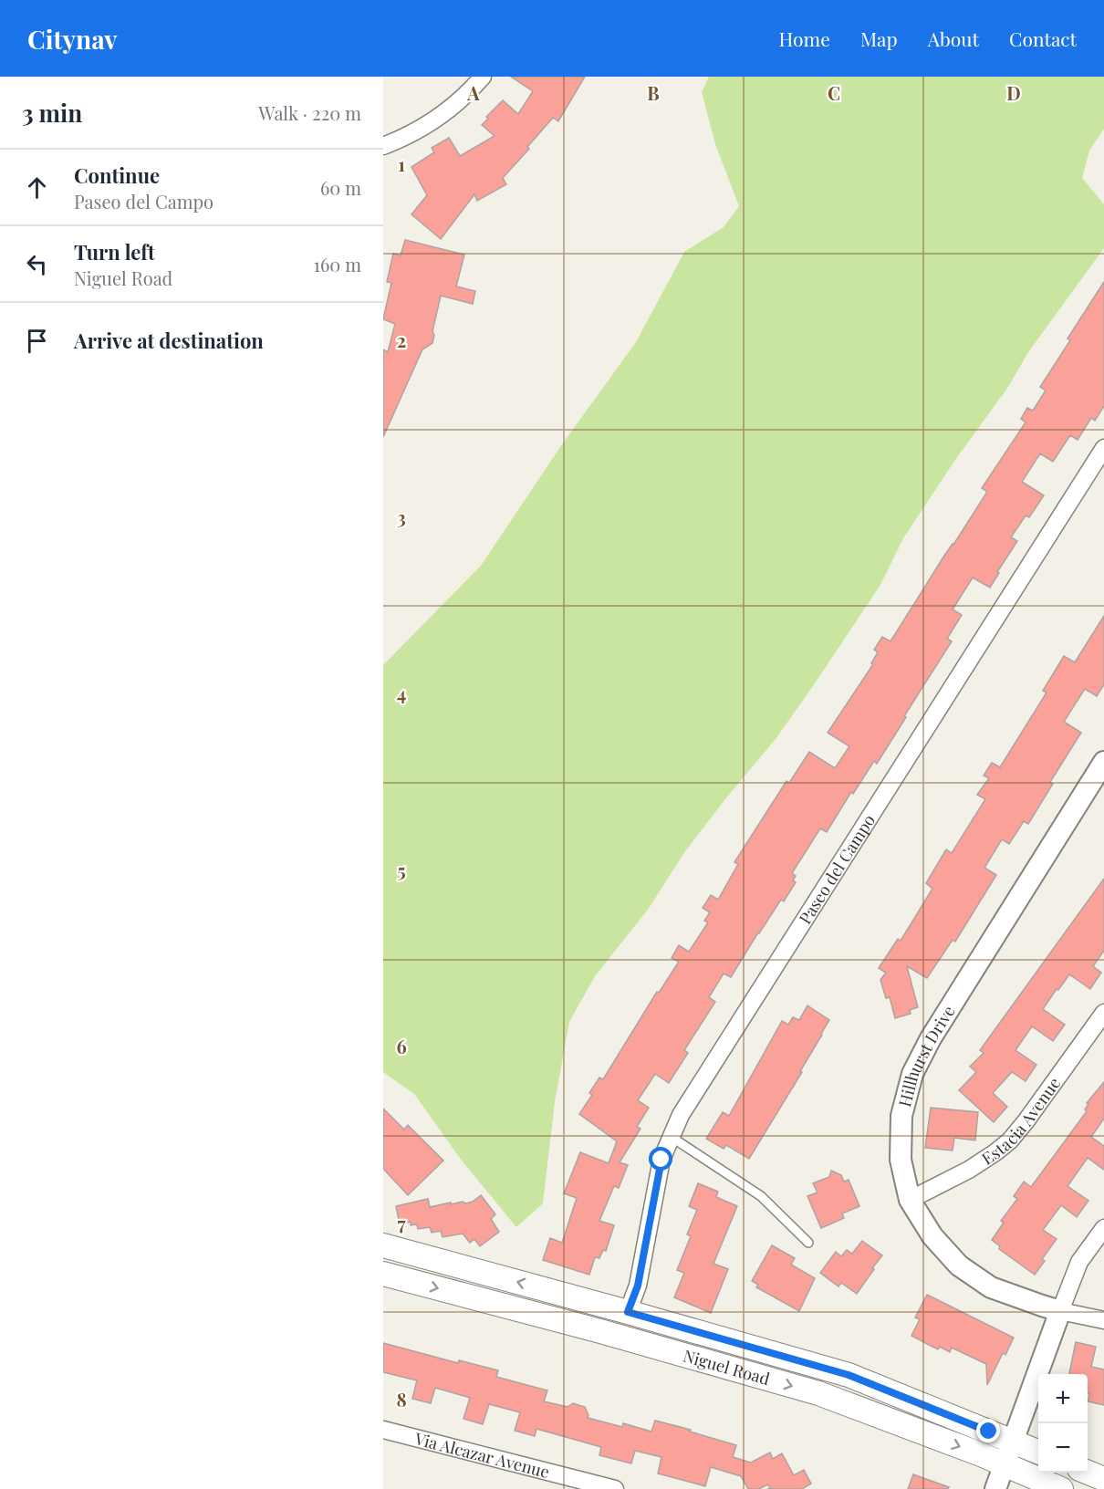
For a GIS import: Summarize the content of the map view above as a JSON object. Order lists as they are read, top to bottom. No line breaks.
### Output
{"streets":{"main road":["Niguel Road"],"street":["Paseo del Campo","Hillhurst Drive","Estacia Avenue","Via Alcazar Avenue"]},"crossings":[["Paseo del Campo","Niguel Road"],["Hillhurst Drive","Estacia Avenue"]],"page":{"header":"Citynav","nav":["Home","Map","About","Contact"],"heading":["3 min","Walk · 220 m"],"list":[["Continue","Paseo del Campo","60 m"],["Turn left","Niguel Road","160 m"],"Arrive at destination"],"map_buttons":["+","−"]},"grid":{"columns":["A","B","C","D"],"rows":["1","2","3","4","5","6","7","8"]}}
